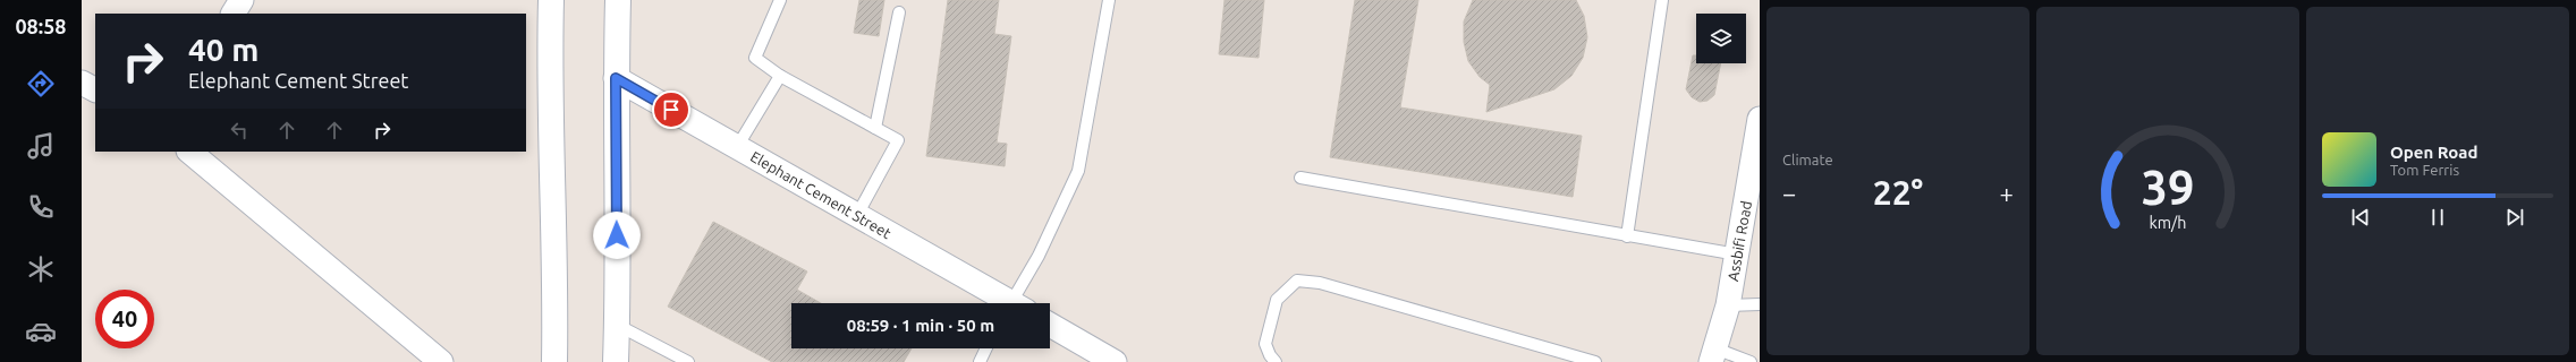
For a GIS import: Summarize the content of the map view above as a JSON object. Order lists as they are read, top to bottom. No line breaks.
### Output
{"streets":{"street":["Elephant Cement Street","Assbifi Road"]},"page":{"tabs":"08:58","tile":"Climate","turn":["40 m","Elephant Cement Street"],"song":["Open Road","Tom Ferris"],"heat":["−","22°","+"],"limit":"40","trip":"08:59 · 1 min · 50 m","gauge":["39","km/h"]}}
